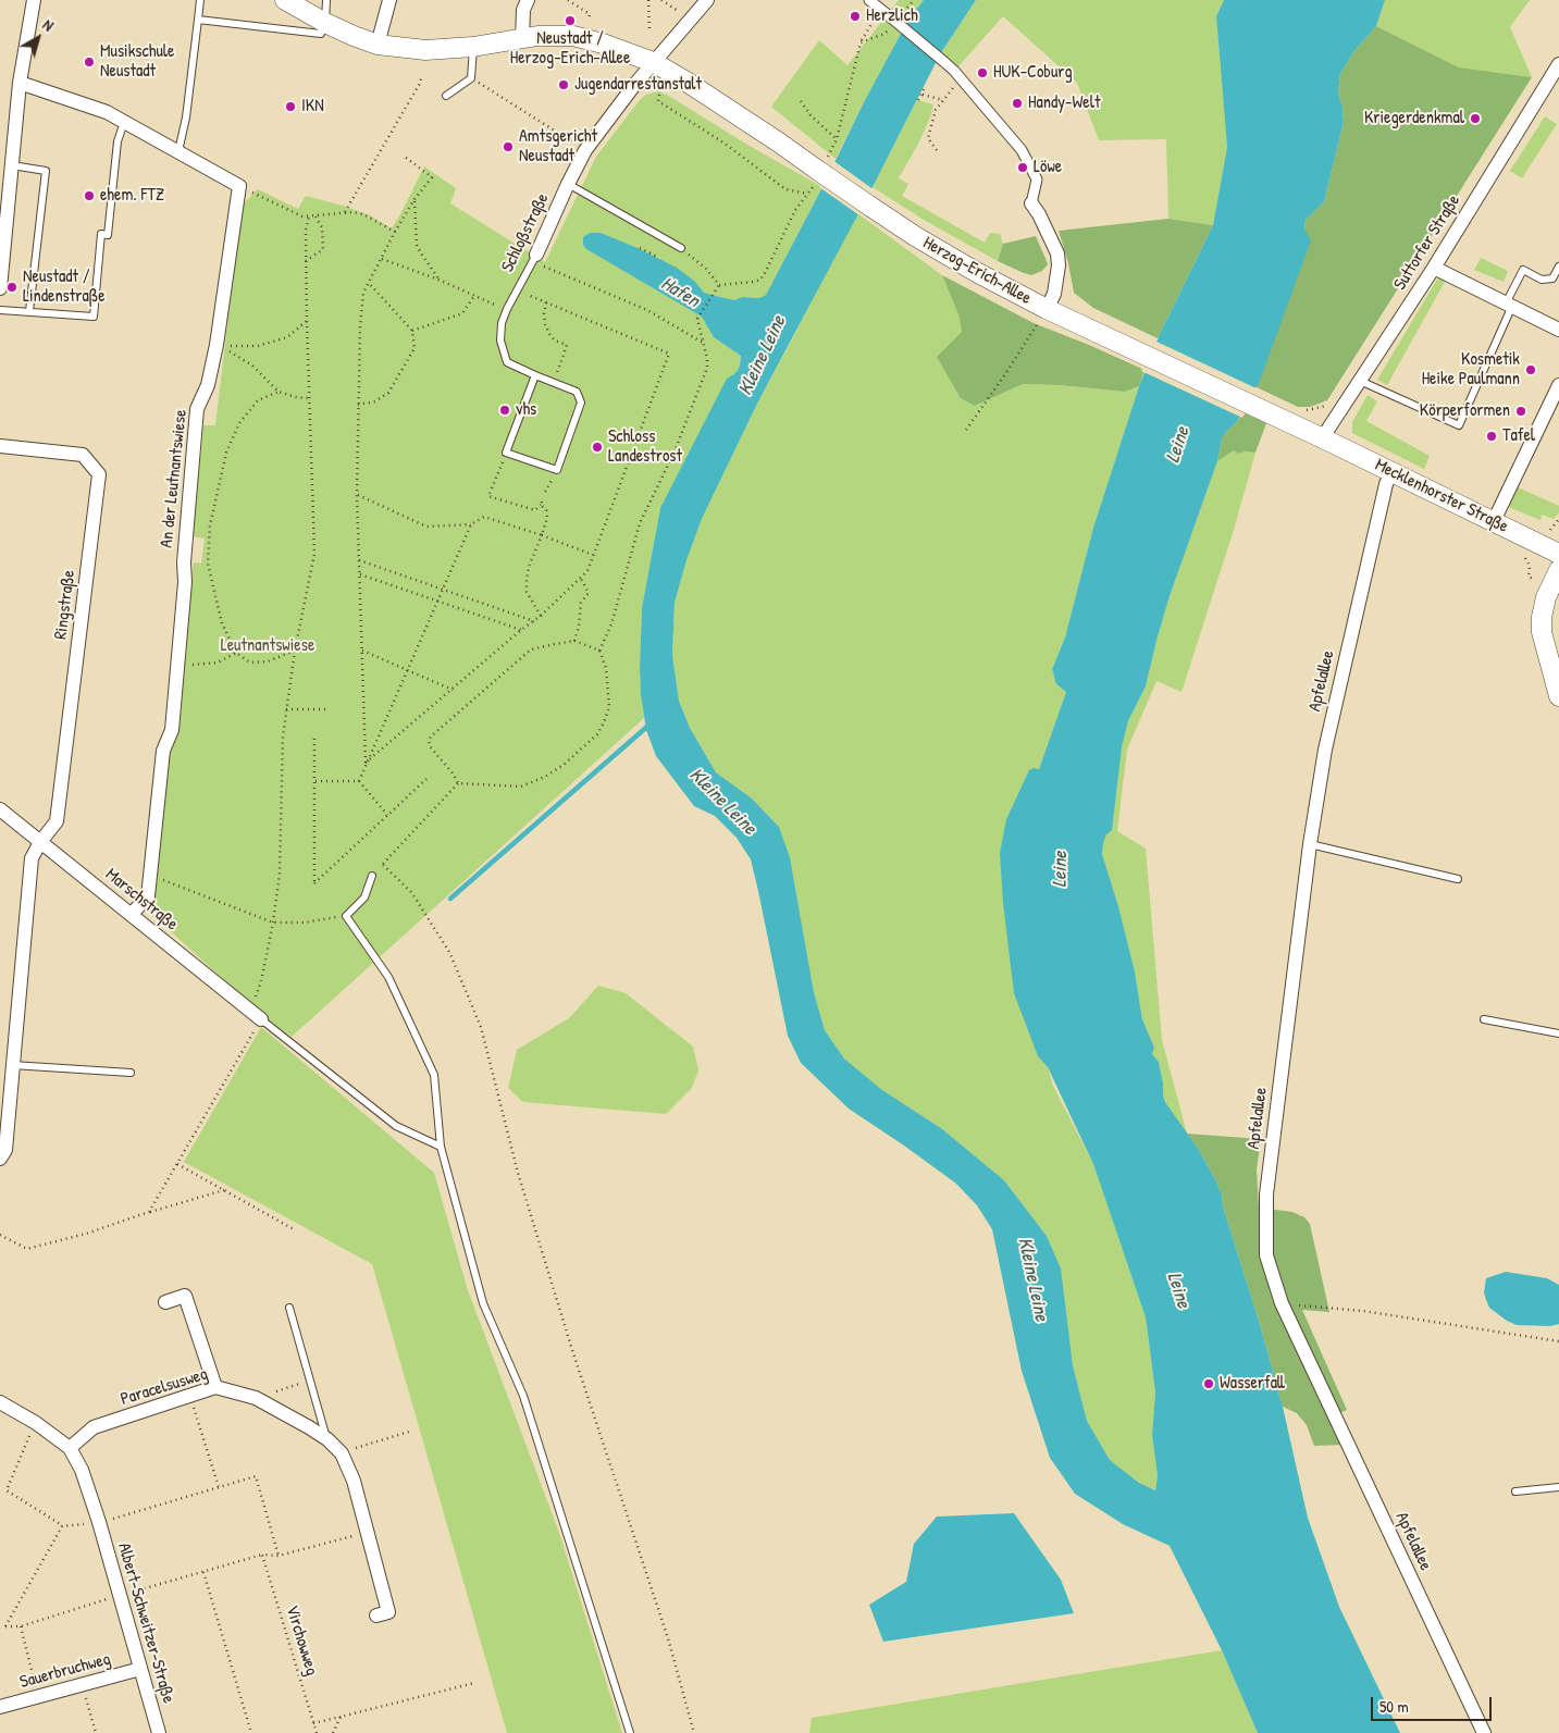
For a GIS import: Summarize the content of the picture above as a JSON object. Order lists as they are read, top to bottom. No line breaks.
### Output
{"streets":{"main road":["Herzog-Erich-Allee","Mecklenhorster Straße"],"street":["Schloßstraße","Suttorfer Straße","An der Leutnantswiese","Ringstraße","Apfelallee","Marschstraße","Paracelsusweg","Albert-Schweitzer-Straße","Sauerbruchweg"],"path":["Virchowweg"]},"crossings":[["Schloßstraße","Herzog-Erich-Allee"],["Suttorfer Straße","Herzog-Erich-Allee"],["Suttorfer Straße","Mecklenhorster Straße"],["Herzog-Erich-Allee","Mecklenhorster Straße"],["An der Leutnantswiese","Marschstraße"],["Mecklenhorster Straße","Apfelallee"],["Ringstraße","Marschstraße"],["Paracelsusweg","Albert-Schweitzer-Straße"],["Albert-Schweitzer-Straße","Sauerbruchweg"]],"water":["Hafen","Kleine Leine","Leine"],"parks":["Leutnantswiese"],"places":["Herzlich","Neustadt / Herzog-Erich-Allee","Musikschule Neustadt","HUK-Coburg","Jugendarrestanstalt","Handy-Welt","IKN","Kriegerdenkmal","Amtsgericht Neustadt","Löwe","ehem. FTZ","Neustadt / Lindenstraße","Kosmetik Heike Paulmann","vhs","Körperformen","Tafel","Schloss Landestrost","Wasserfall"],"scale_bar":"50 m","north":"top right"}
